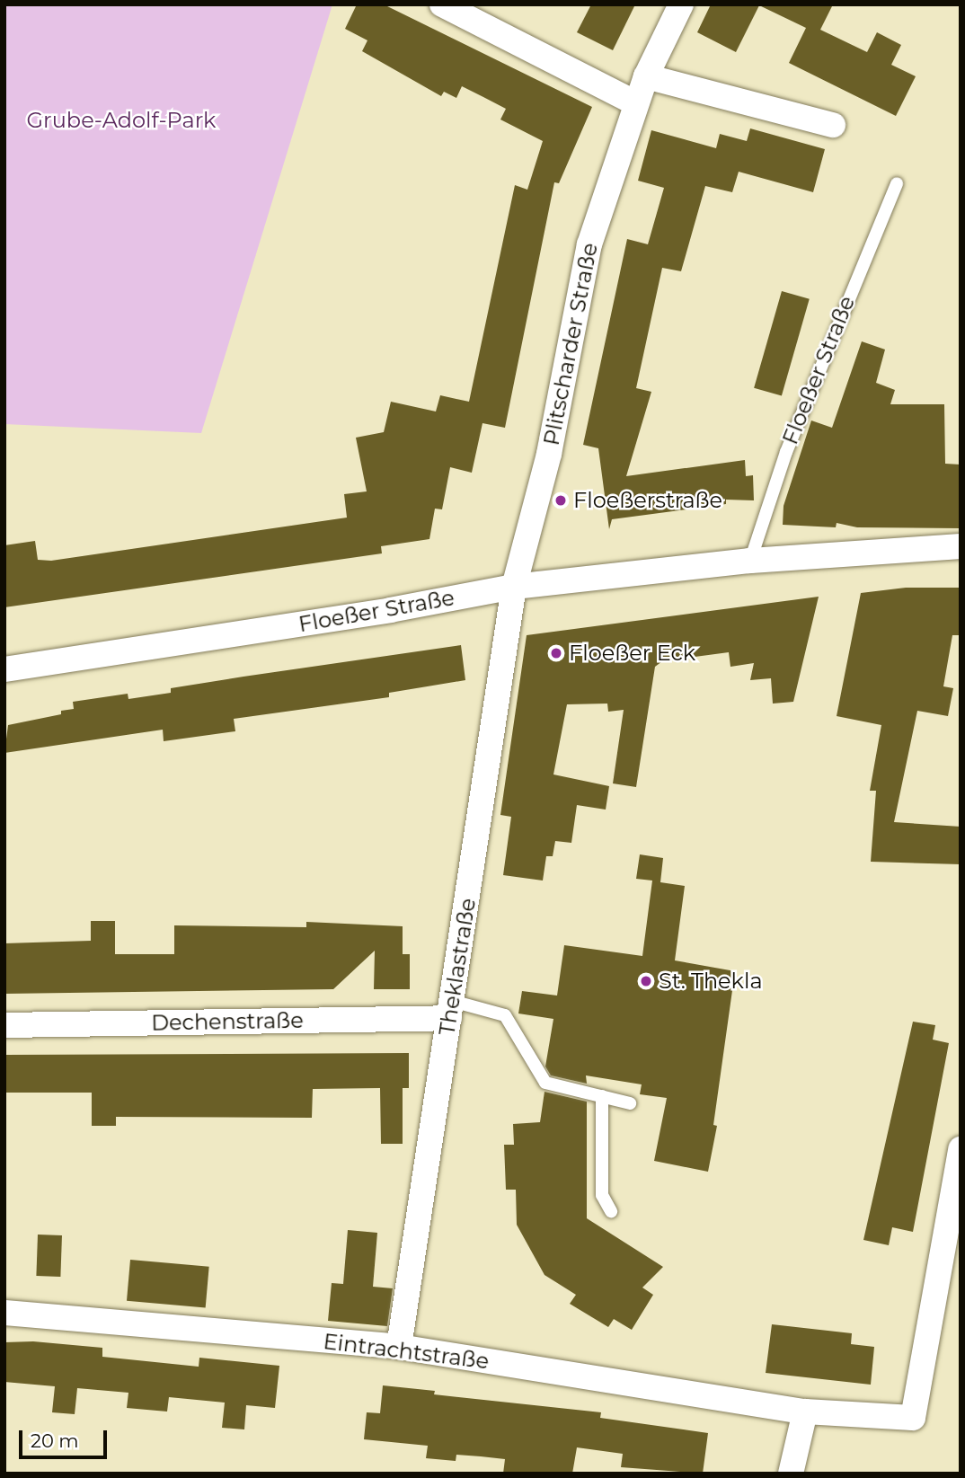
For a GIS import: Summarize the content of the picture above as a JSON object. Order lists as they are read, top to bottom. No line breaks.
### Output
{"streets":{"street":["Plitscharder Straße","Floeßer Straße","Theklastraße","Dechenstraße","Eintrachtstraße"]},"crossings":[["Plitscharder Straße","Floeßer Straße"],["Plitscharder Straße","Theklastraße"],["Floeßer Straße","Theklastraße"],["Theklastraße","Dechenstraße"],["Theklastraße","Eintrachtstraße"]],"parks":["Grube-Adolf-Park"],"places":["Floeßerstraße","Floeßer Eck","St. Thekla"],"scale_bar":"20 m"}
